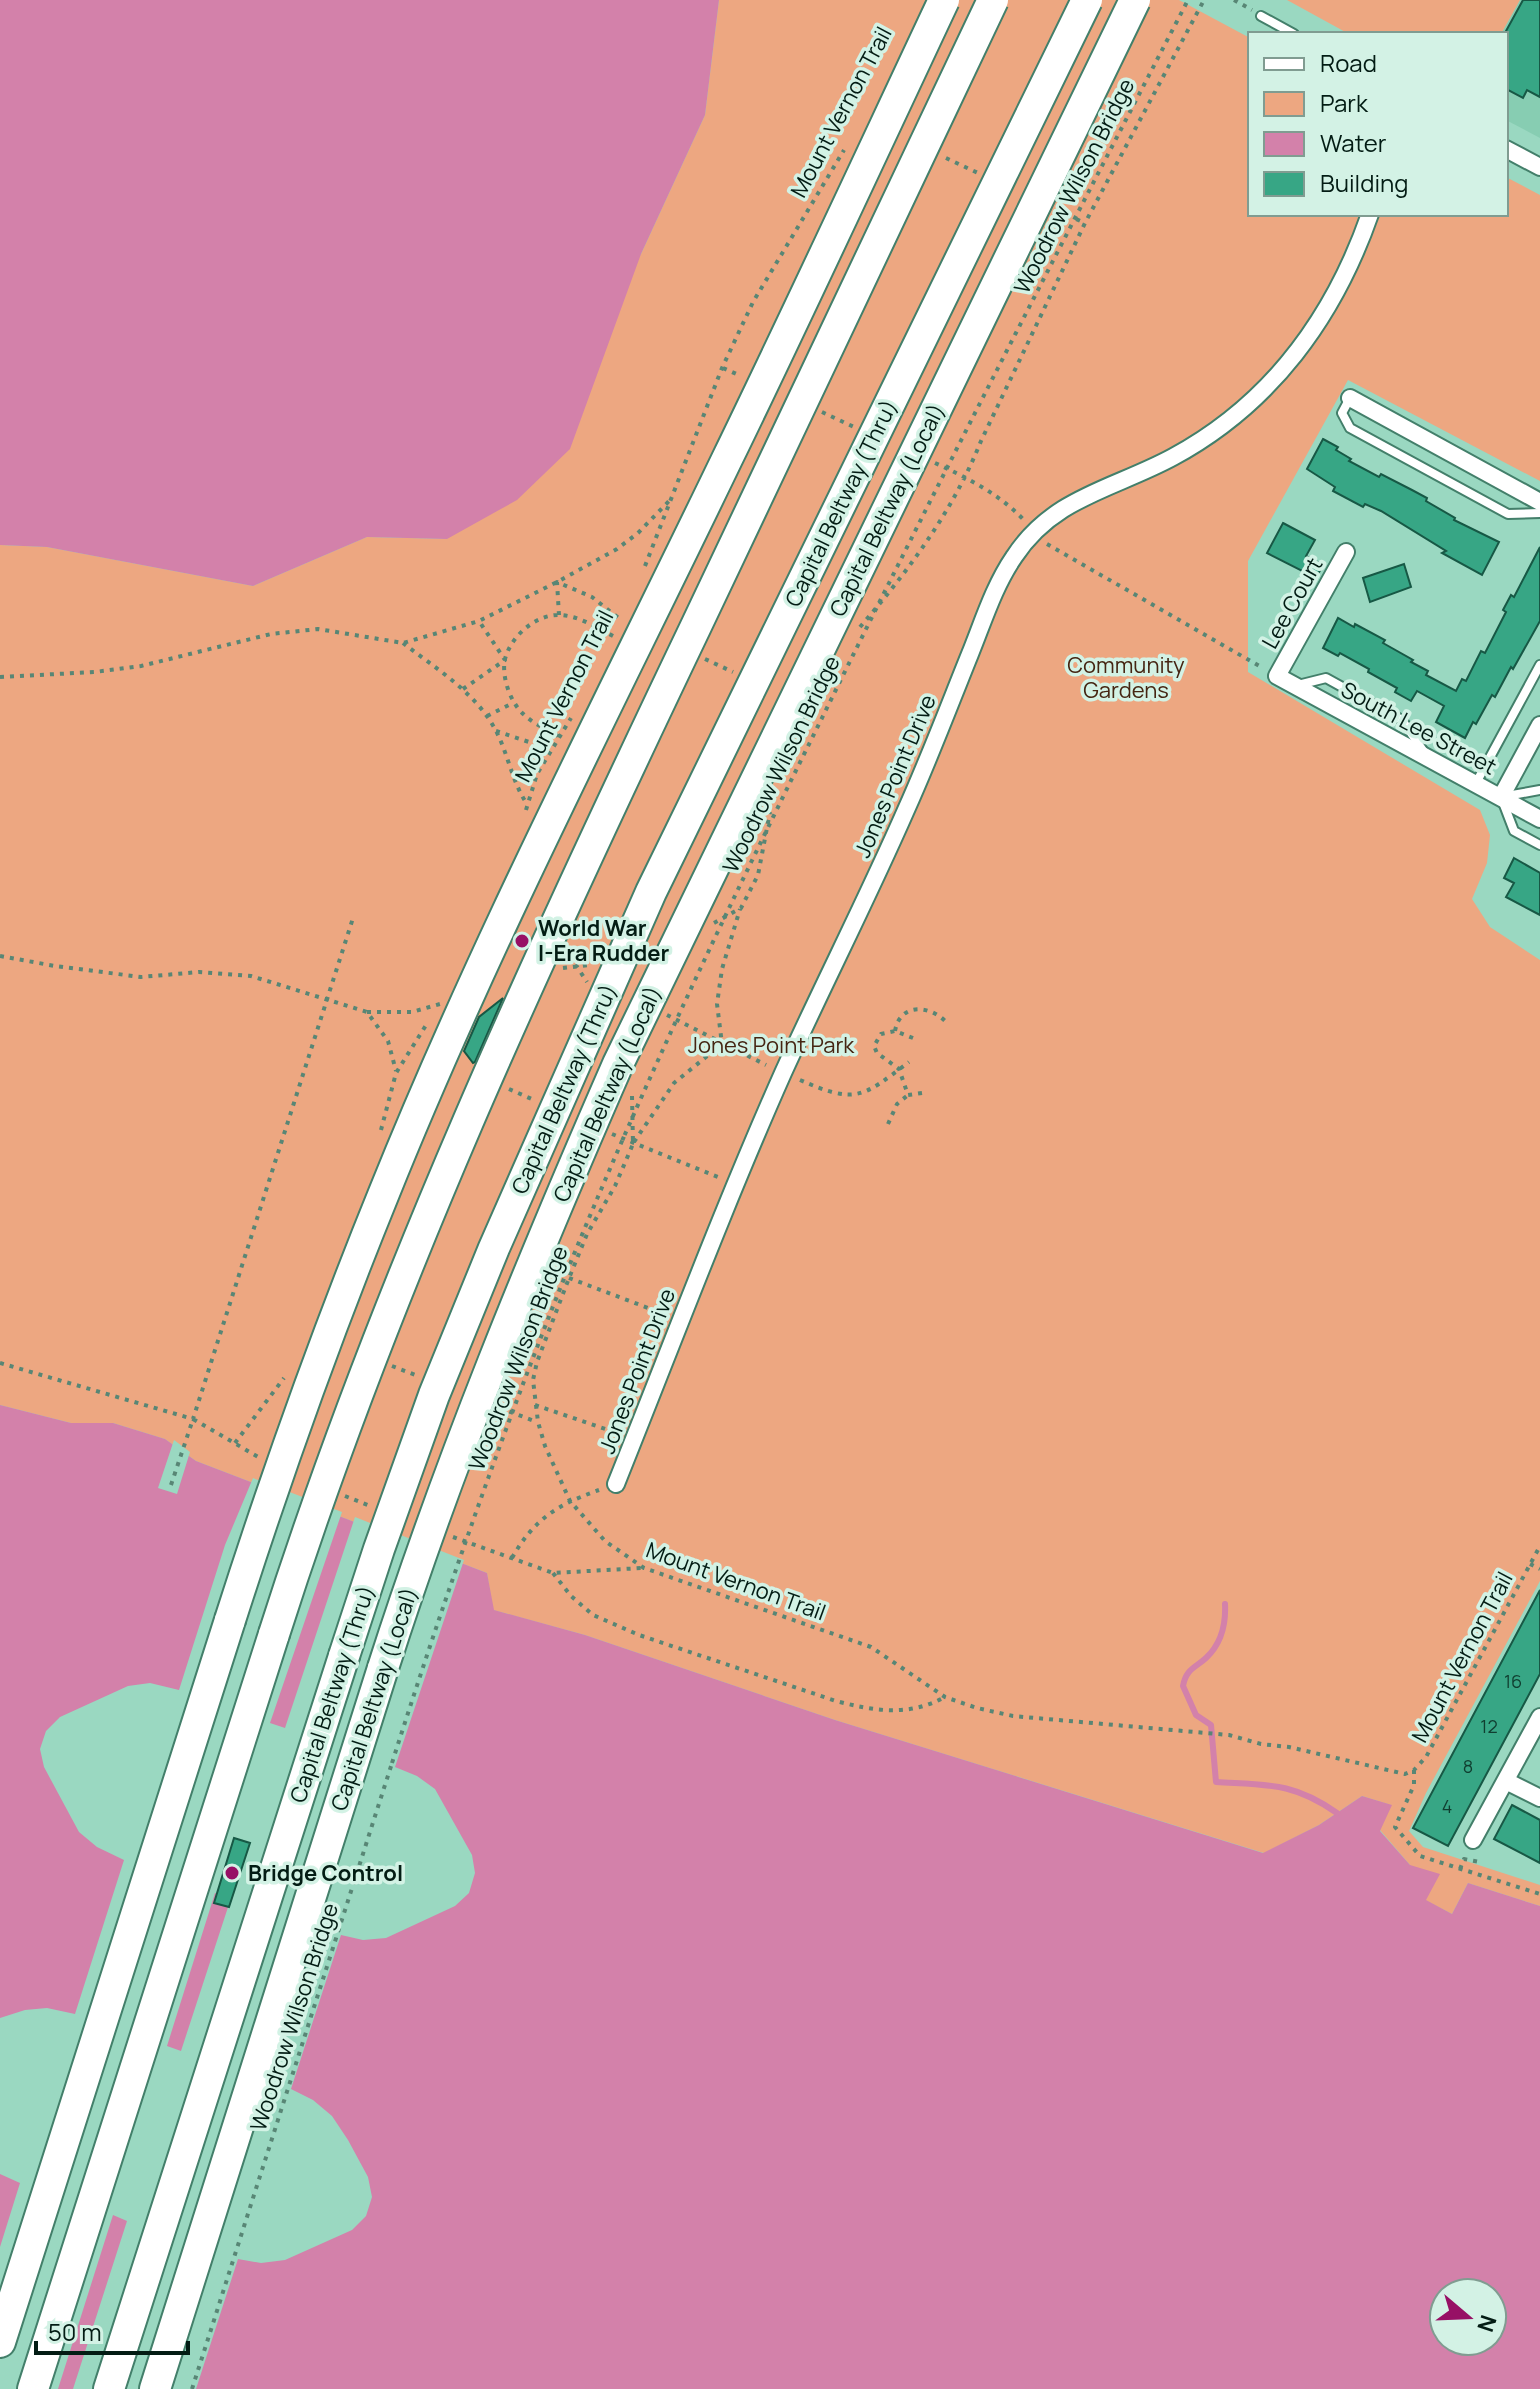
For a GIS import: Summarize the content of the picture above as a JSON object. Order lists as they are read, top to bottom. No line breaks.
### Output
{"streets":{"highway":["Capital Beltway (Thru)","Capital Beltway (Local)"],"street":["Lee Court","South Lee Street","Jones Point Drive"],"path":["Mount Vernon Trail","Woodrow Wilson Bridge"]},"crossings":[["Lee Court","South Lee Street"]],"parks":["Community Gardens","Jones Point Park"],"places":["World War I-Era Rudder","Bridge Control"],"house_numbers":["16","12","8","4"],"legend":["Road","Park","Water","Building"],"scale_bar":"50 m","north":"right"}
